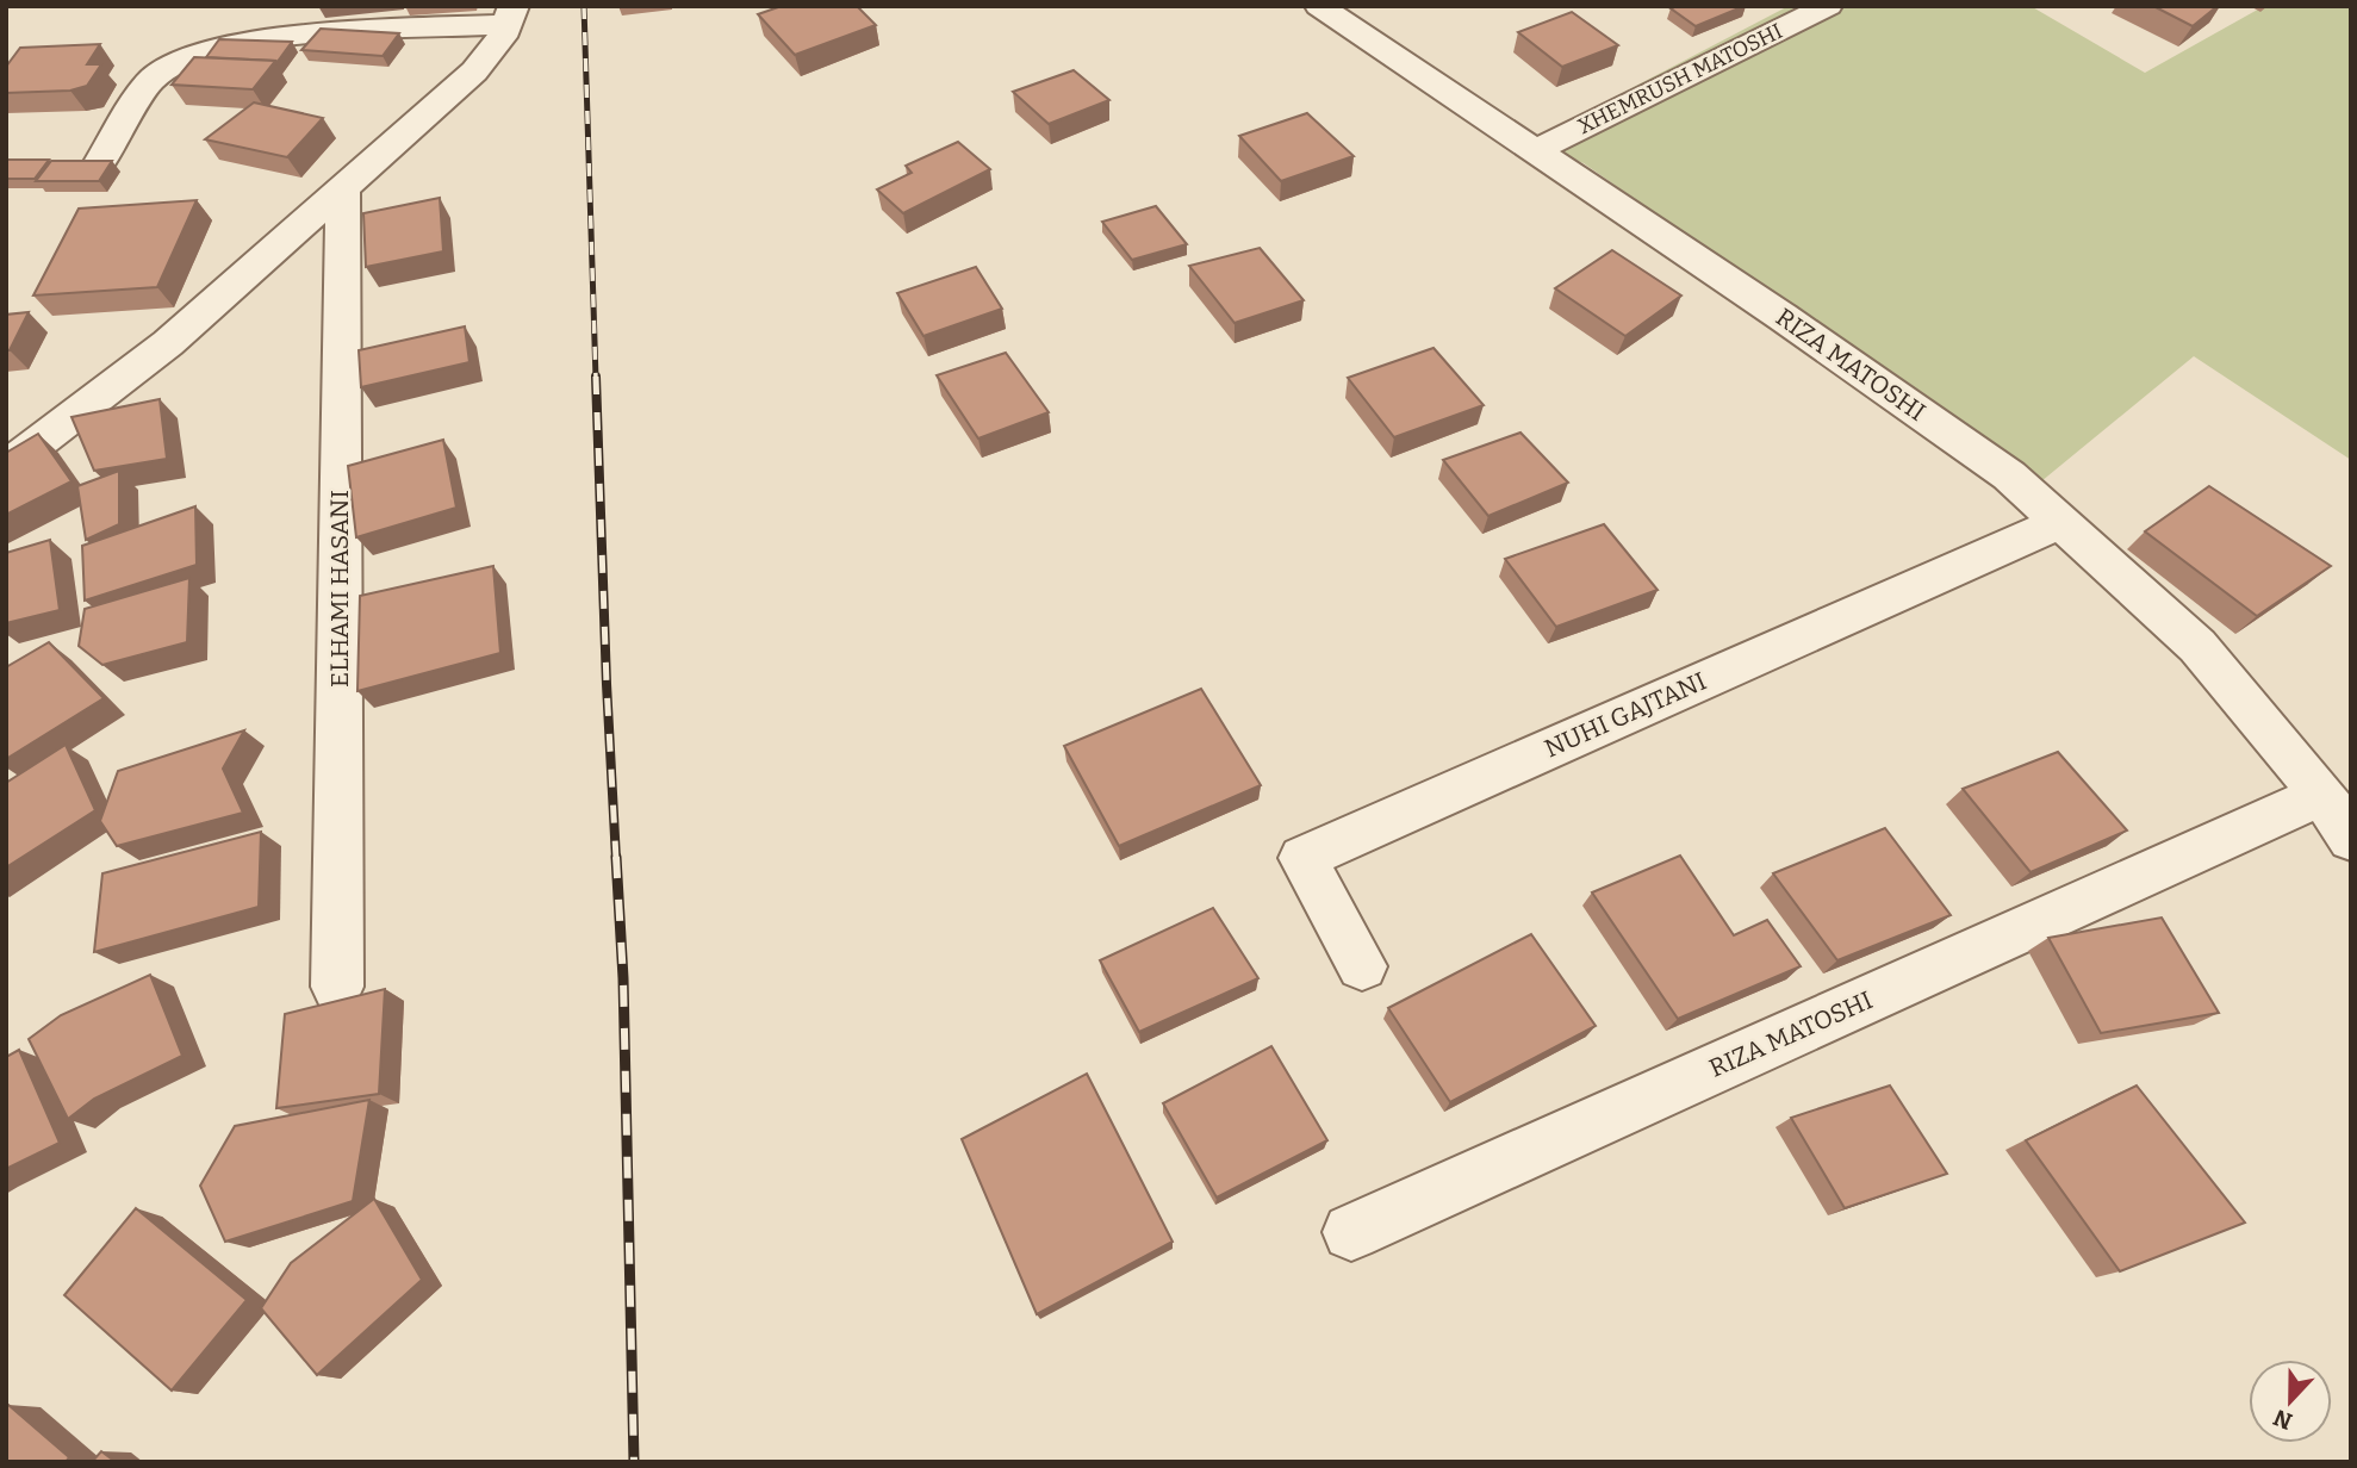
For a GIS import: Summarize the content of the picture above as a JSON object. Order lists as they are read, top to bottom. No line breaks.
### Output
{"streets":{"street":["XHEMRUSH MATOSHI","RIZA MATOSHI","ELHAMI HASANI","NUHI GAJTANI"]},"crossings":[["XHEMRUSH MATOSHI","RIZA MATOSHI"],["RIZA MATOSHI","NUHI GAJTANI"]],"north":"bottom"}
